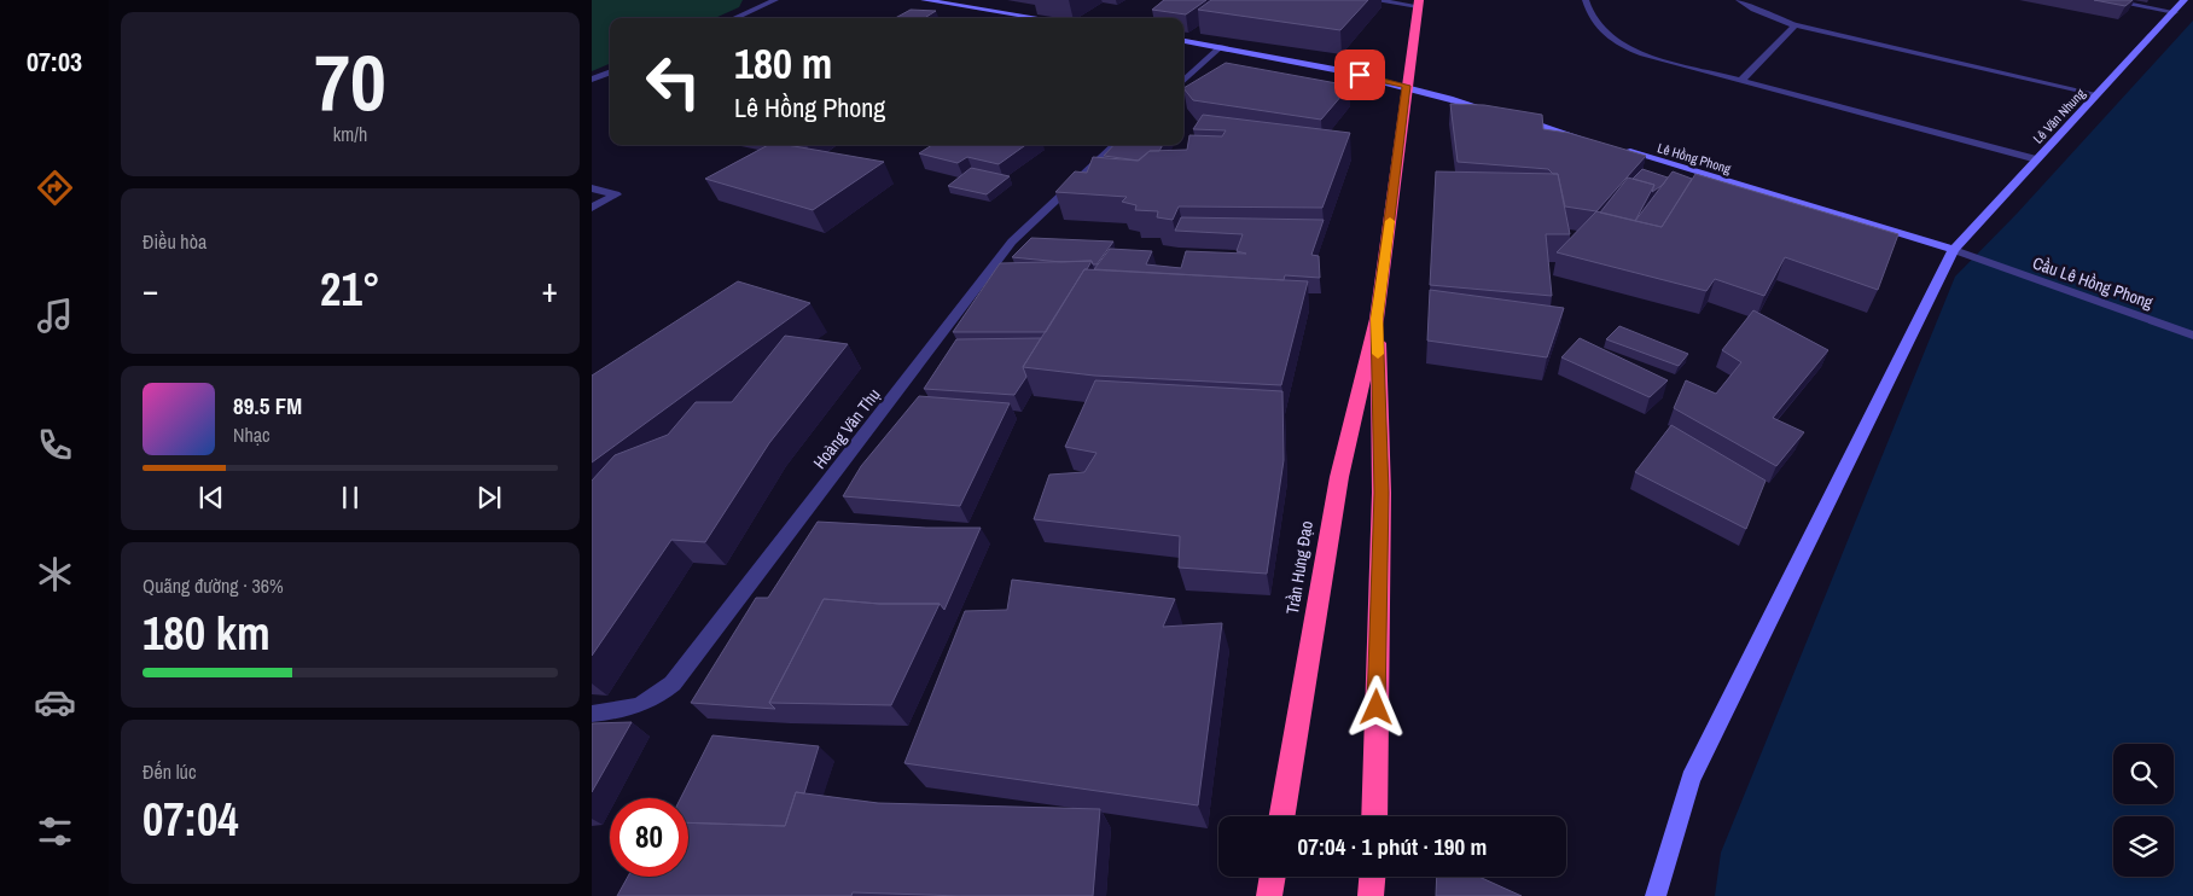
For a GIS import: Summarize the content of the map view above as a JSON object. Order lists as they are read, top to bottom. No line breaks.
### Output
{"streets":{"highway":["Trần Hưng Đạo"],"street":["Lê Văn Nhung","Lê Hồng Phong","Cầu Lê Hồng Phong","Hoàng Văn Thụ"]},"crossings":[["Lê Văn Nhung","Lê Hồng Phong"],["Lê Văn Nhung","Cầu Lê Hồng Phong"],["Lê Hồng Phong","Cầu Lê Hồng Phong"]],"page":{"tabs":"07:03","tile":[["70","km/h"],"Điều hòa",["Quãng đường · 36%","180 km"],["Đến lúc","07:04"]],"turn":["180 m","Lê Hồng Phong"],"heat":["−","21°","+"],"song":["89.5 FM","Nhạc"],"limit":"80","trip":"07:04 · 1 phút · 190 m"}}
